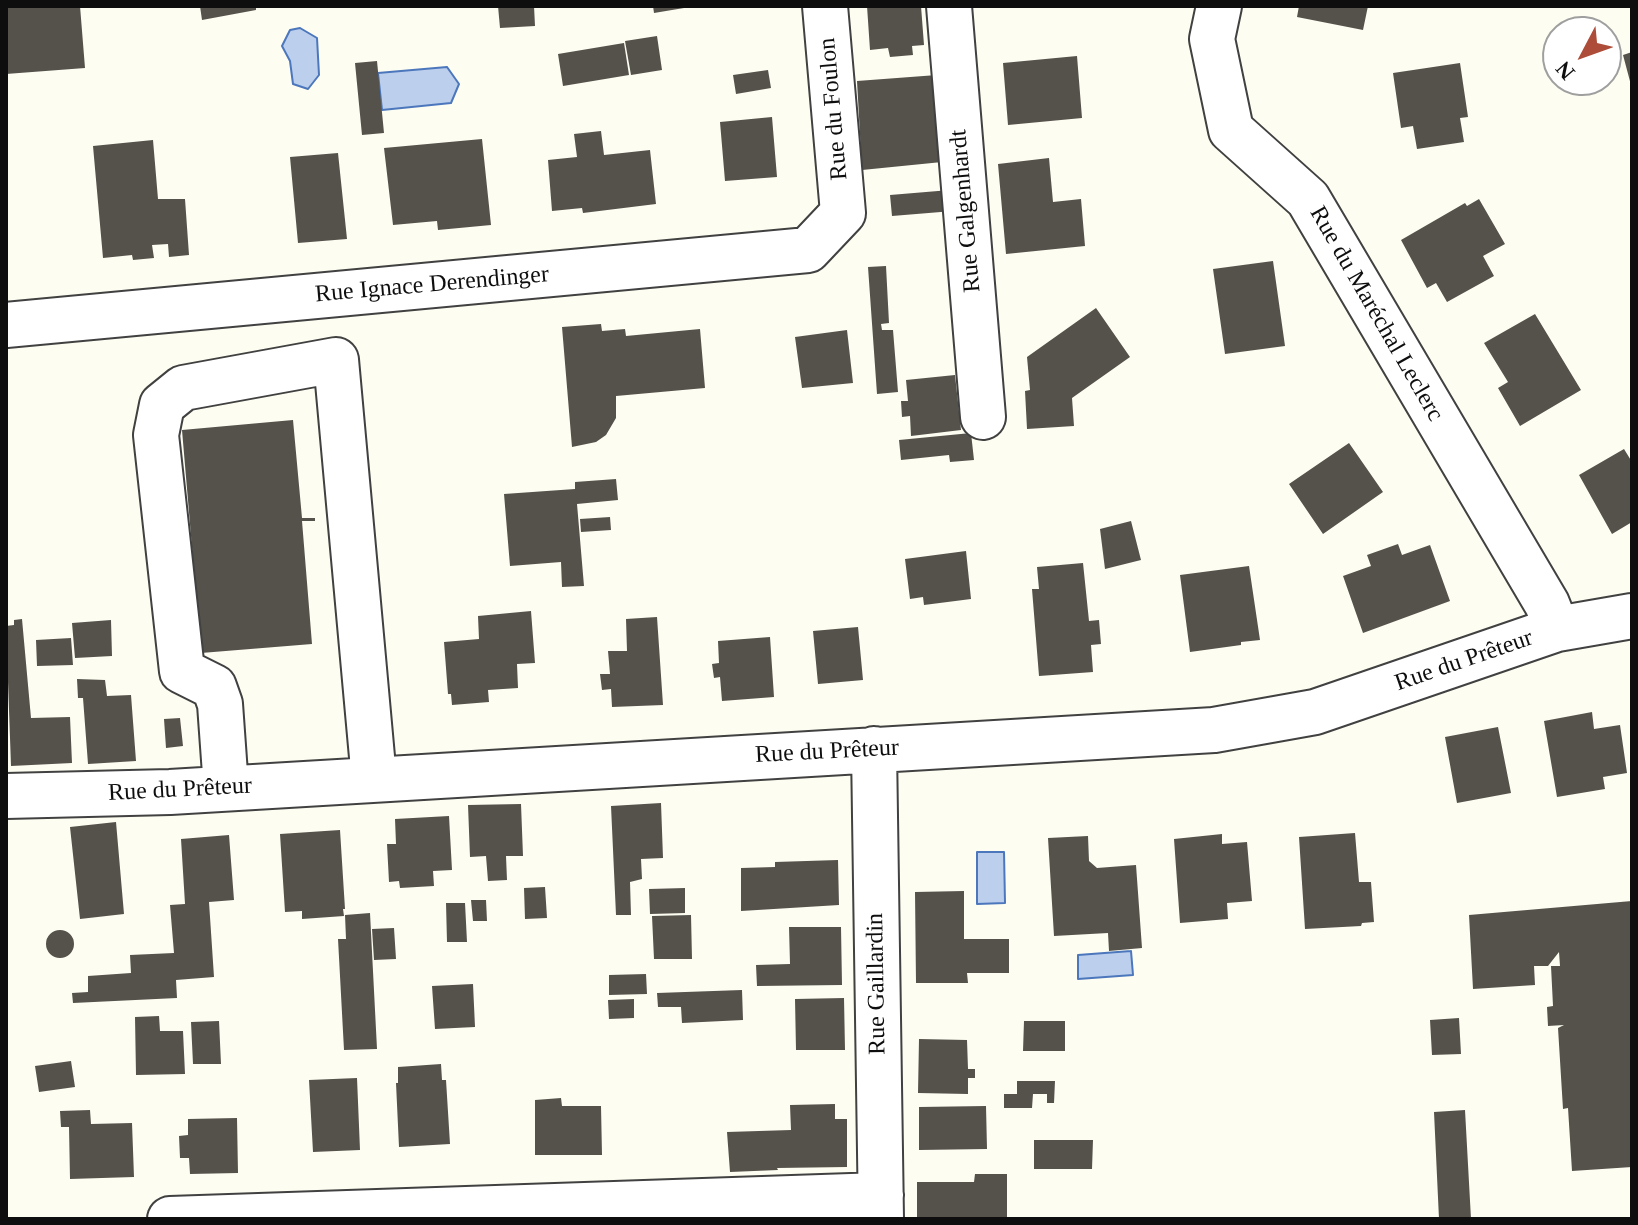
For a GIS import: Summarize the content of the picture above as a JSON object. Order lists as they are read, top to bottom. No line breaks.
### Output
{"streets":{"street":["Rue du Foulon","Rue Galgenhardt","Rue Ignace Derendinger","Rue du Maréchal Leclerc","Rue du Prêteur","Rue Gaillardin"]},"crossings":[["Rue du Foulon","Rue Ignace Derendinger"],["Rue du Maréchal Leclerc","Rue du Prêteur"],["Rue du Prêteur","Rue Gaillardin"]],"north":"bottom left"}
